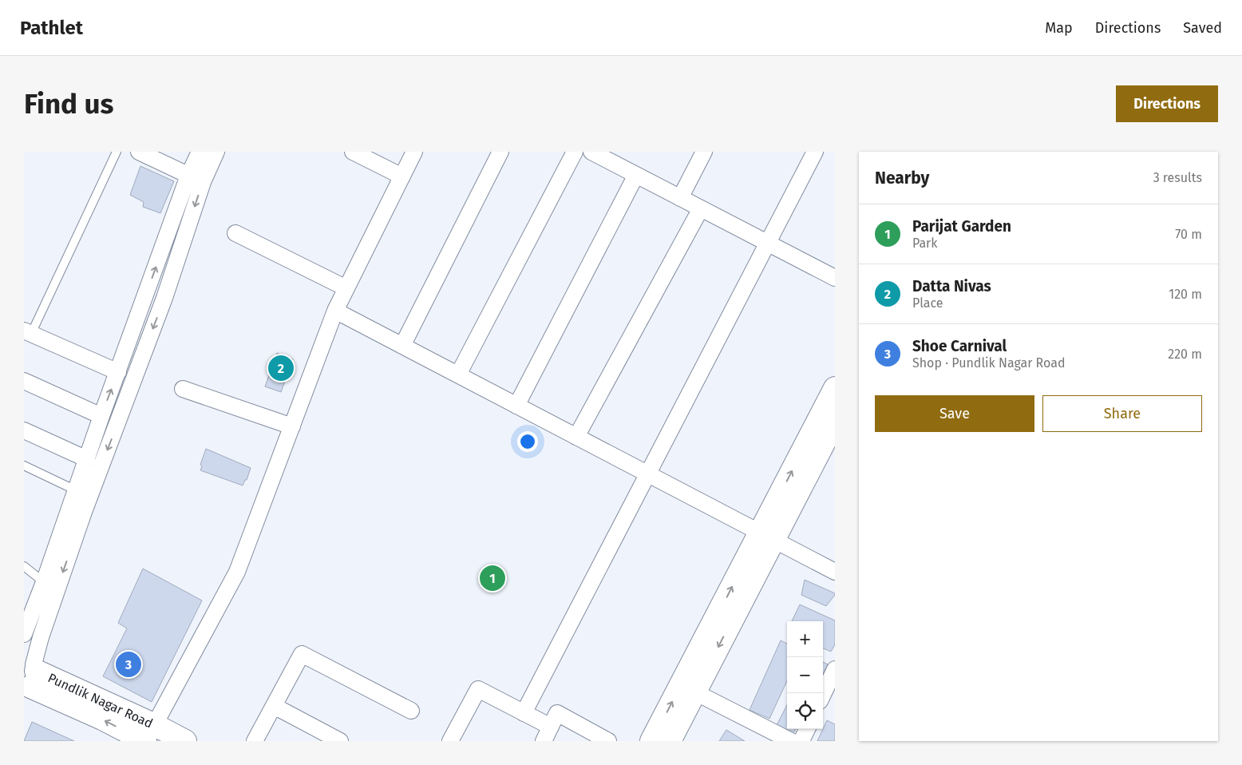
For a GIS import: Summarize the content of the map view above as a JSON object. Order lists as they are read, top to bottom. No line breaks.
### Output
{"streets":{"street":["Pundlik Nagar Road"]},"page":{"header":"Pathlet","nav":["Map","Directions","Saved"],"buttons":["Directions",["Save","Share"]],"title":"Find us","heading":["Nearby","3 results"],"list":[{"mark":"1","name":"Parijat Garden","note":"Park","value":"70 m"},{"mark":"2","name":"Datta Nivas","note":"Place","value":"120 m"},{"mark":"3","name":"Shoe Carnival","note":"Shop · Pundlik Nagar Road","value":"220 m"}],"pins":["2","1","3"],"map_buttons":["+","−"]}}
